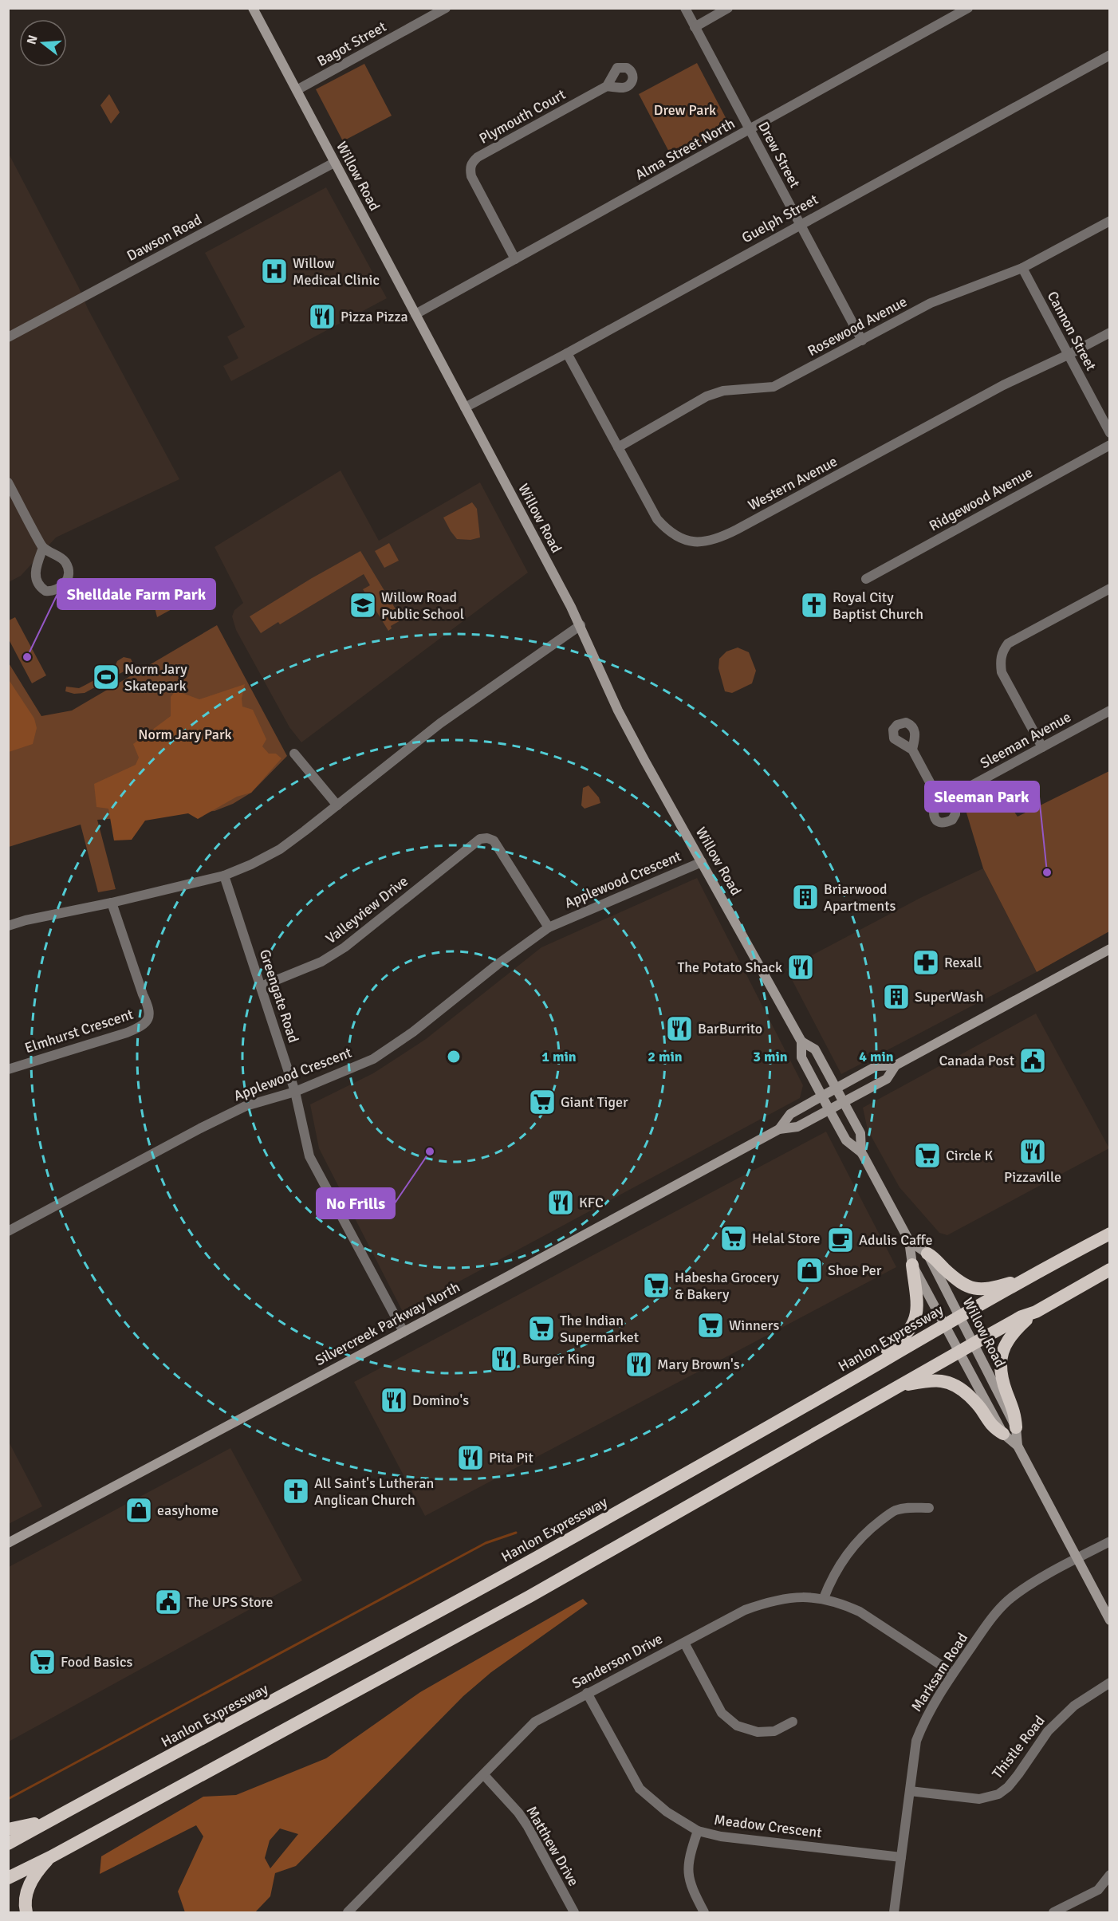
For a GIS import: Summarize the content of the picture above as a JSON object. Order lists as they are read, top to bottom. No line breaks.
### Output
{"streets":{"highway":["Hanlon Expressway"],"main road":["Willow Road","Silvercreek Parkway North"],"street":["Bagot Street","Plymouth Court","Alma Street North","Drew Street","Guelph Street","Dawson Road","Rosewood Avenue","Cannon Street","Western Avenue","Ridgewood Avenue","Sleeman Avenue","Applewood Crescent","Valleyview Drive","Greengate Road","Elmhurst Crescent","Sanderson Drive","Marksam Road","Thistle Road","Meadow Crescent","Matthew Drive"]},"crossings":[["Bagot Street","Willow Road"],["Plymouth Court","Alma Street North"],["Alma Street North","Drew Street"],["Alma Street North","Willow Road"],["Drew Street","Guelph Street"],["Drew Street","Rosewood Avenue"],["Willow Road","Guelph Street"],["Willow Road","Dawson Road"],["Willow Road","Applewood Crescent"],["Willow Road","Silvercreek Parkway North"],["Willow Road","Hanlon Expressway"],["Willow Road","Marksam Road"],["Guelph Street","Western Avenue"],["Rosewood Avenue","Cannon Street"],["Rosewood Avenue","Western Avenue"],["Cannon Street","Western Avenue"],["Applewood Crescent","Valleyview Drive"],["Applewood Crescent","Greengate Road"],["Valleyview Drive","Greengate Road"],["Greengate Road","Silvercreek Parkway North"],["Sanderson Drive","Marksam Road"],["Sanderson Drive","Meadow Crescent"],["Sanderson Drive","Matthew Drive"],["Marksam Road","Thistle Road"],["Marksam Road","Meadow Crescent"]],"parks":["Drew Park","Norm Jary Park"],"places":{"hospital":["Willow Medical Clinic"],"restaurant":["Pizza Pizza","The Potato Shack","BarBurrito","Pizzaville","KFC","Burger King","Mary Brown's","Domino's","Pita Pit"],"school or university":["Willow Road Public School"],"church":["Royal City Baptist Church","All Saint's Lutheran Anglican Church"],"other":["Shelldale Farm Park","Sleeman Park","No Frills"],"sports":["Norm Jary Skatepark"],"building":["Briarwood Apartments","SuperWash"],"pharmacy":["Rexall"],"public building":["Canada Post","The UPS Store"],"supermarket":["Giant Tiger","Circle K","Helal Store","Habesha Grocery & Bakery","Winners","The Indian Supermarket","Food Basics"],"cafe":["Adulis Caffe"],"shop":["Shoe Per","easyhome"]},"north":"left","rings":["1 min","2 min","3 min","4 min"]}
